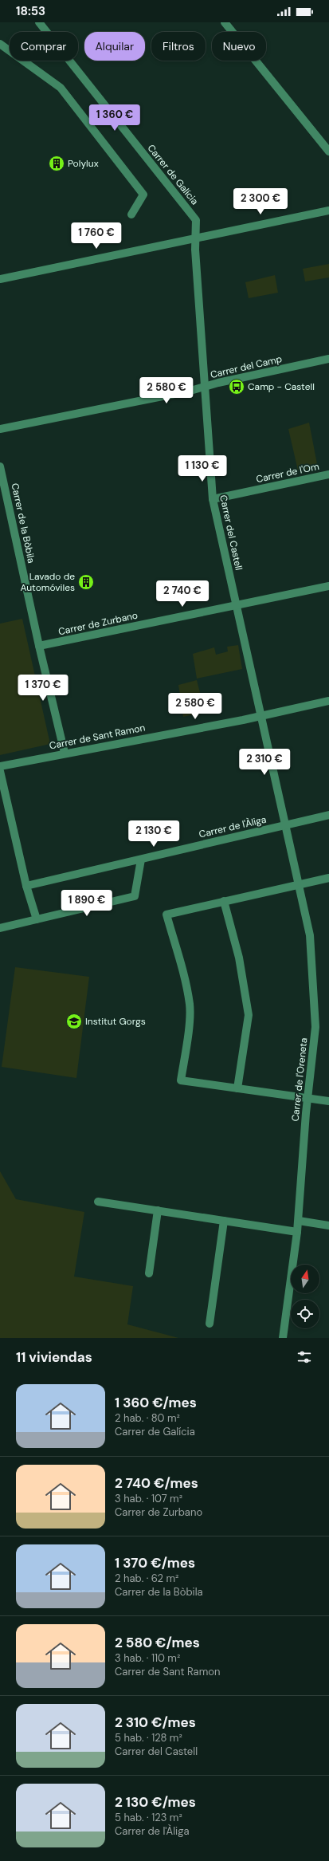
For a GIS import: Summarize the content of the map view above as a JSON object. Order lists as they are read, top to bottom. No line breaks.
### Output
{"streets":{"street":["Carrer de Galícia","Carrer del Camp","Carrer de l'Om","Carrer de la Bòbila","Carrer del Castell","Carrer de Zurbano","Carrer de Sant Ramon","Carrer de l'Àliga","Carrer de l'Oreneta"]},"crossings":[["Carrer de Galícia","Carrer del Castell"],["Carrer del Camp","Carrer del Castell"],["Carrer de l'Om","Carrer del Castell"],["Carrer de la Bòbila","Carrer de Zurbano"],["Carrer de la Bòbila","Carrer de Sant Ramon"],["Carrer del Castell","Carrer de Zurbano"],["Carrer del Castell","Carrer de Sant Ramon"],["Carrer del Castell","Carrer de l'Àliga"],["Carrer del Castell","Carrer de l'Oreneta"],["Carrer de l'Àliga","Carrer de l'Oreneta"]],"places":{"building":["Polylux","Lavado de Automóviles"],"bus stop":["Camp - Castell"],"school or university":["Institut Gorgs"]},"north":"top","page":{"status":"18:53","chip":["Comprar","Alquilar","Filtros","Nuevo"],"price":["1 360 €","2 300 €","1 760 €","2 580 €","1 130 €","2 740 €","1 370 €","2 580 €","2 310 €","2 130 €","1 890 €"],"heading":"11 viviendas","list":[{"name":"1 360 €/mes","note":"2 hab. · 80 m² · Carrer de Galícia"},{"name":"2 740 €/mes","note":"3 hab. · 107 m² · Carrer de Zurbano"},{"name":"1 370 €/mes","note":"2 hab. · 62 m² · Carrer de la Bòbila"},{"name":"2 580 €/mes","note":"3 hab. · 110 m² · Carrer de Sant Ramon"},{"name":"2 310 €/mes","note":"5 hab. · 128 m² · Carrer del Castell"},{"name":"2 130 €/mes","note":"5 hab. · 123 m² · Carrer de l'Àliga"}]}}
